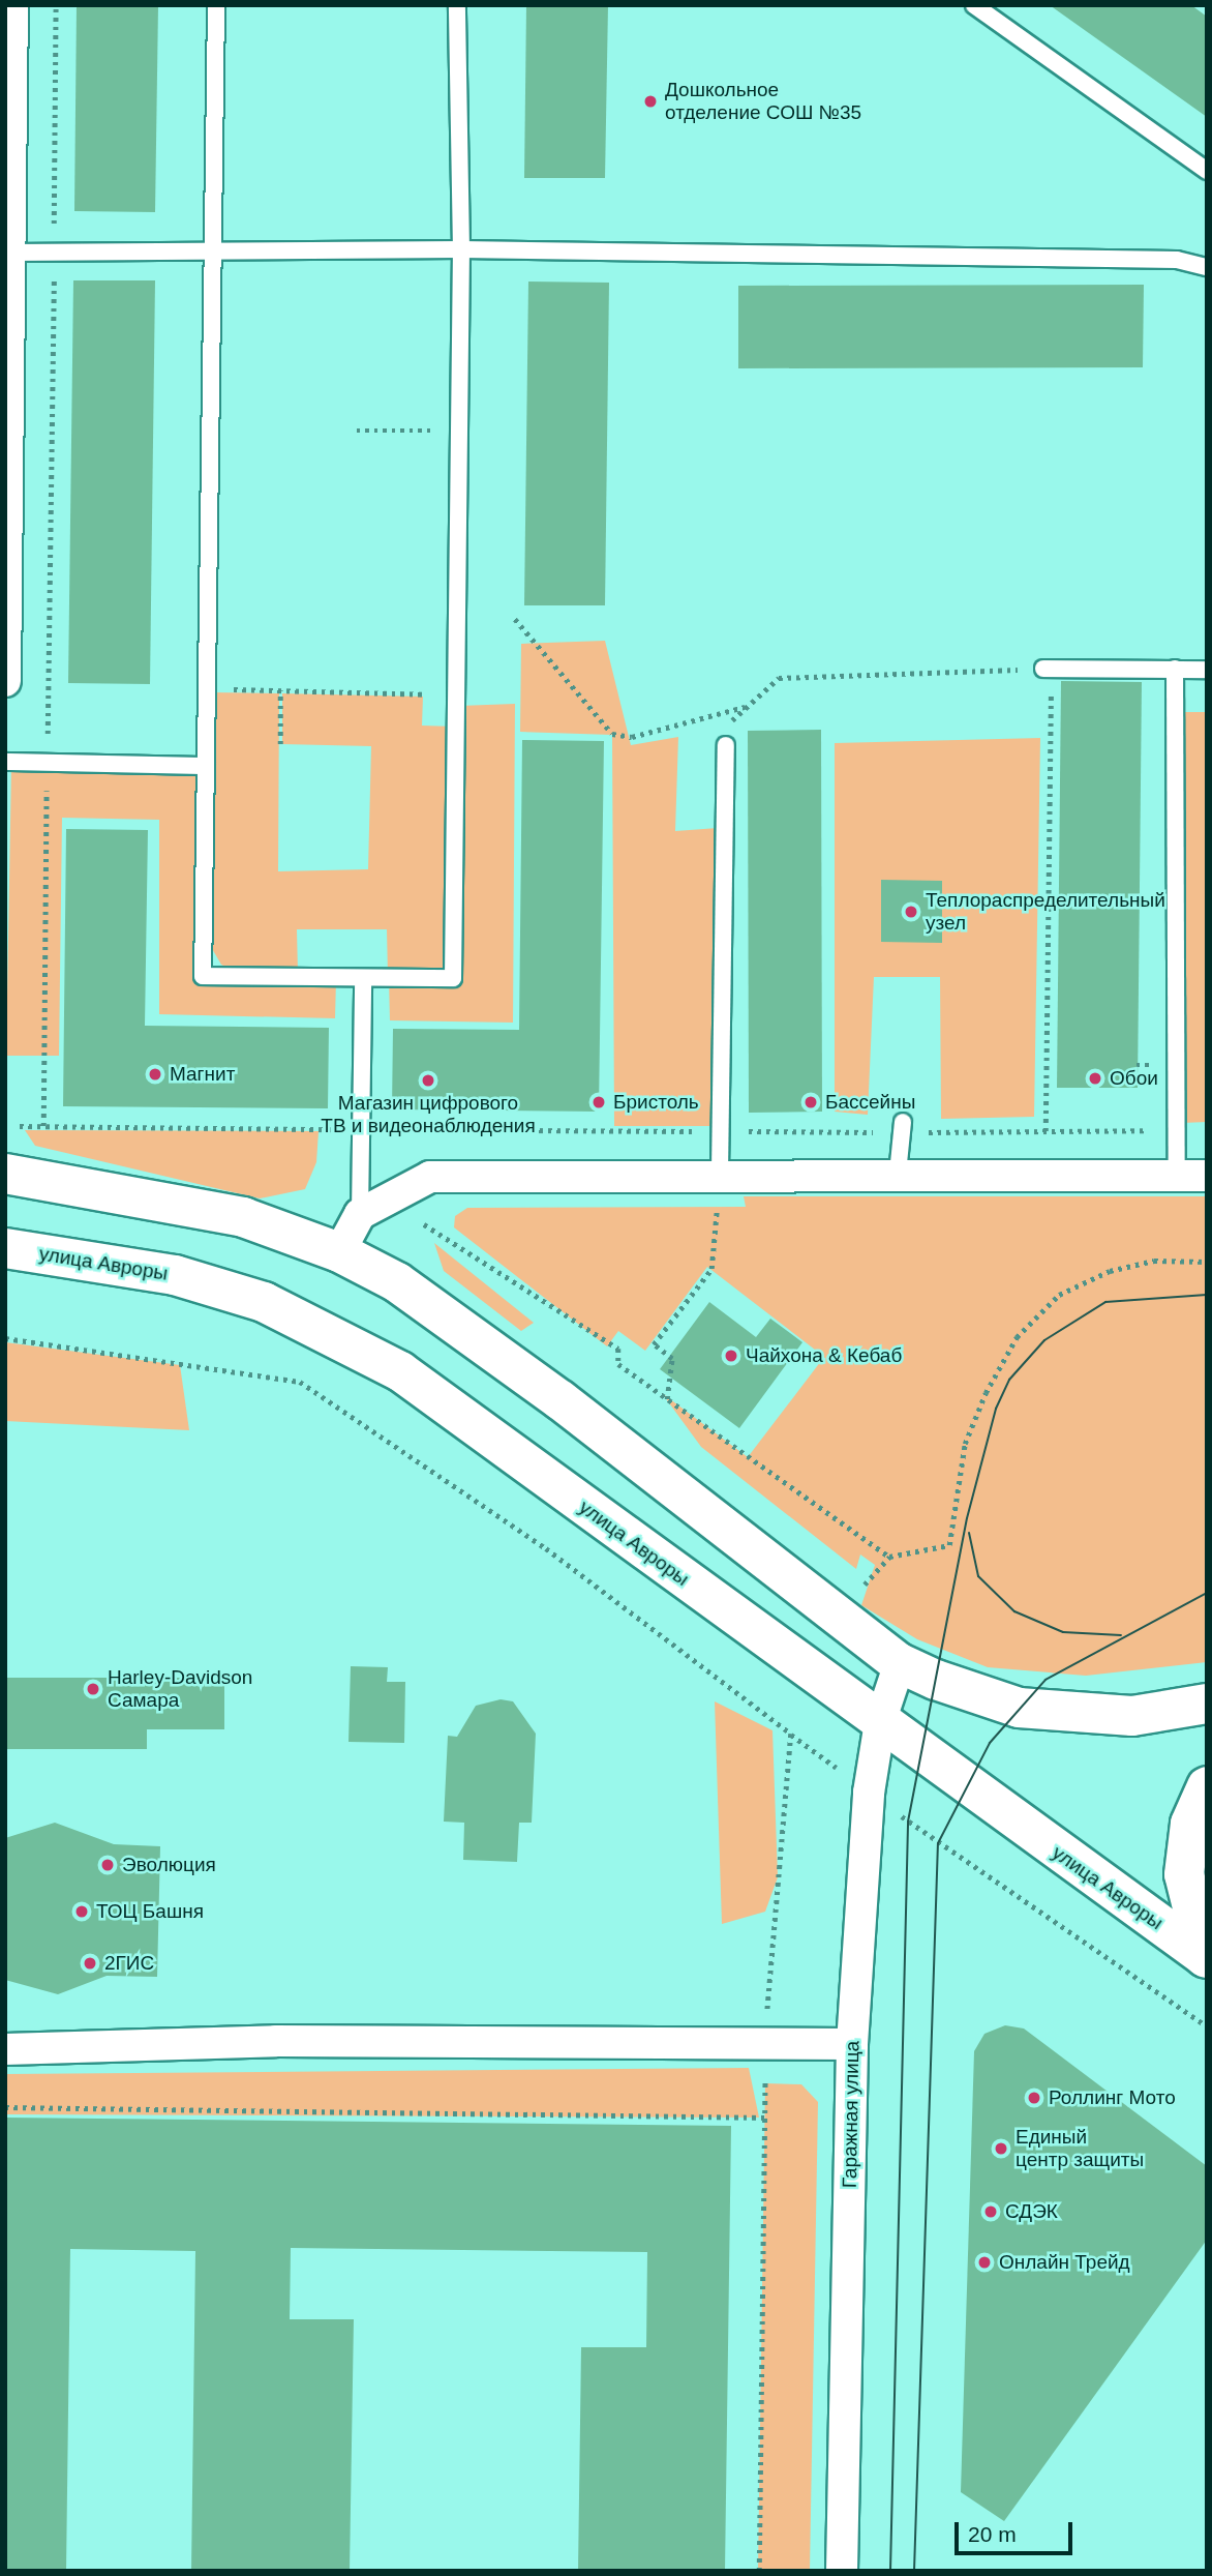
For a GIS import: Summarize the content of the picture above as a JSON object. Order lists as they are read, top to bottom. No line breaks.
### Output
{"streets":{"main road":["улица Авроры"],"street":["Гаражная улица"]},"crossings":[["улица Авроры","Гаражная улица"]],"places":["Дошкольное отделение СОШ №35","Теплораспределительный узел","Магнит","Обои","Магазин цифрового ТВ и видеонаблюдения","Бристоль","Бассейны","Чайхона & Кебаб","Harley-Davidson Самара","Эволюция","ТОЦ Башня","2ГИС","Роллинг Мото","Единый центр защиты","СДЭК","Онлайн Трейд"],"scale_bar":"20 m"}
